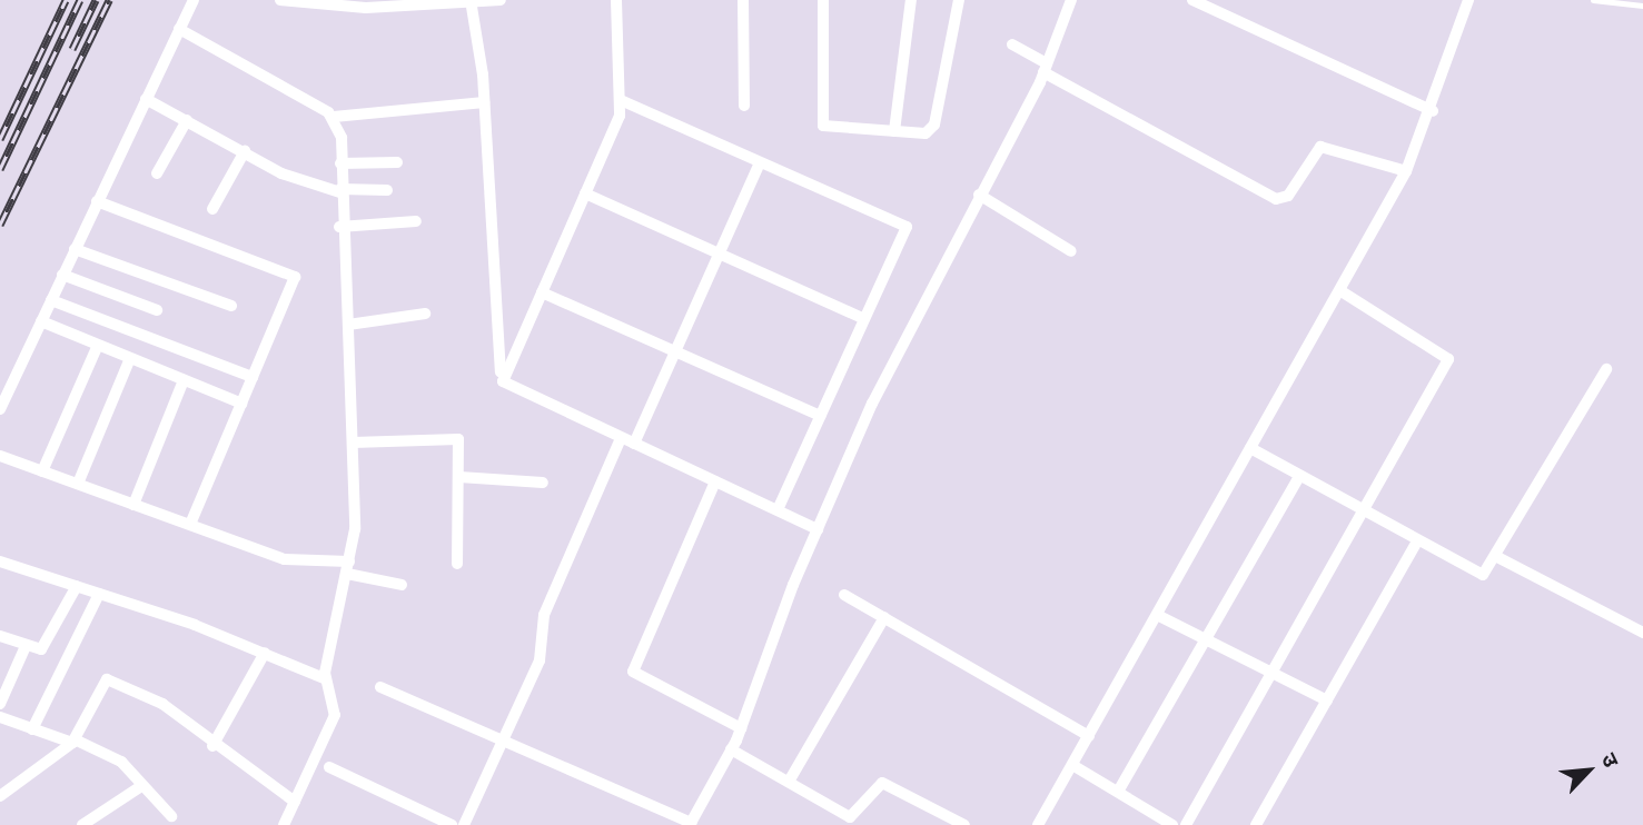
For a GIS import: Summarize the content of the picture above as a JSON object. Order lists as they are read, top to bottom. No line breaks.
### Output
{"north":"top right"}
